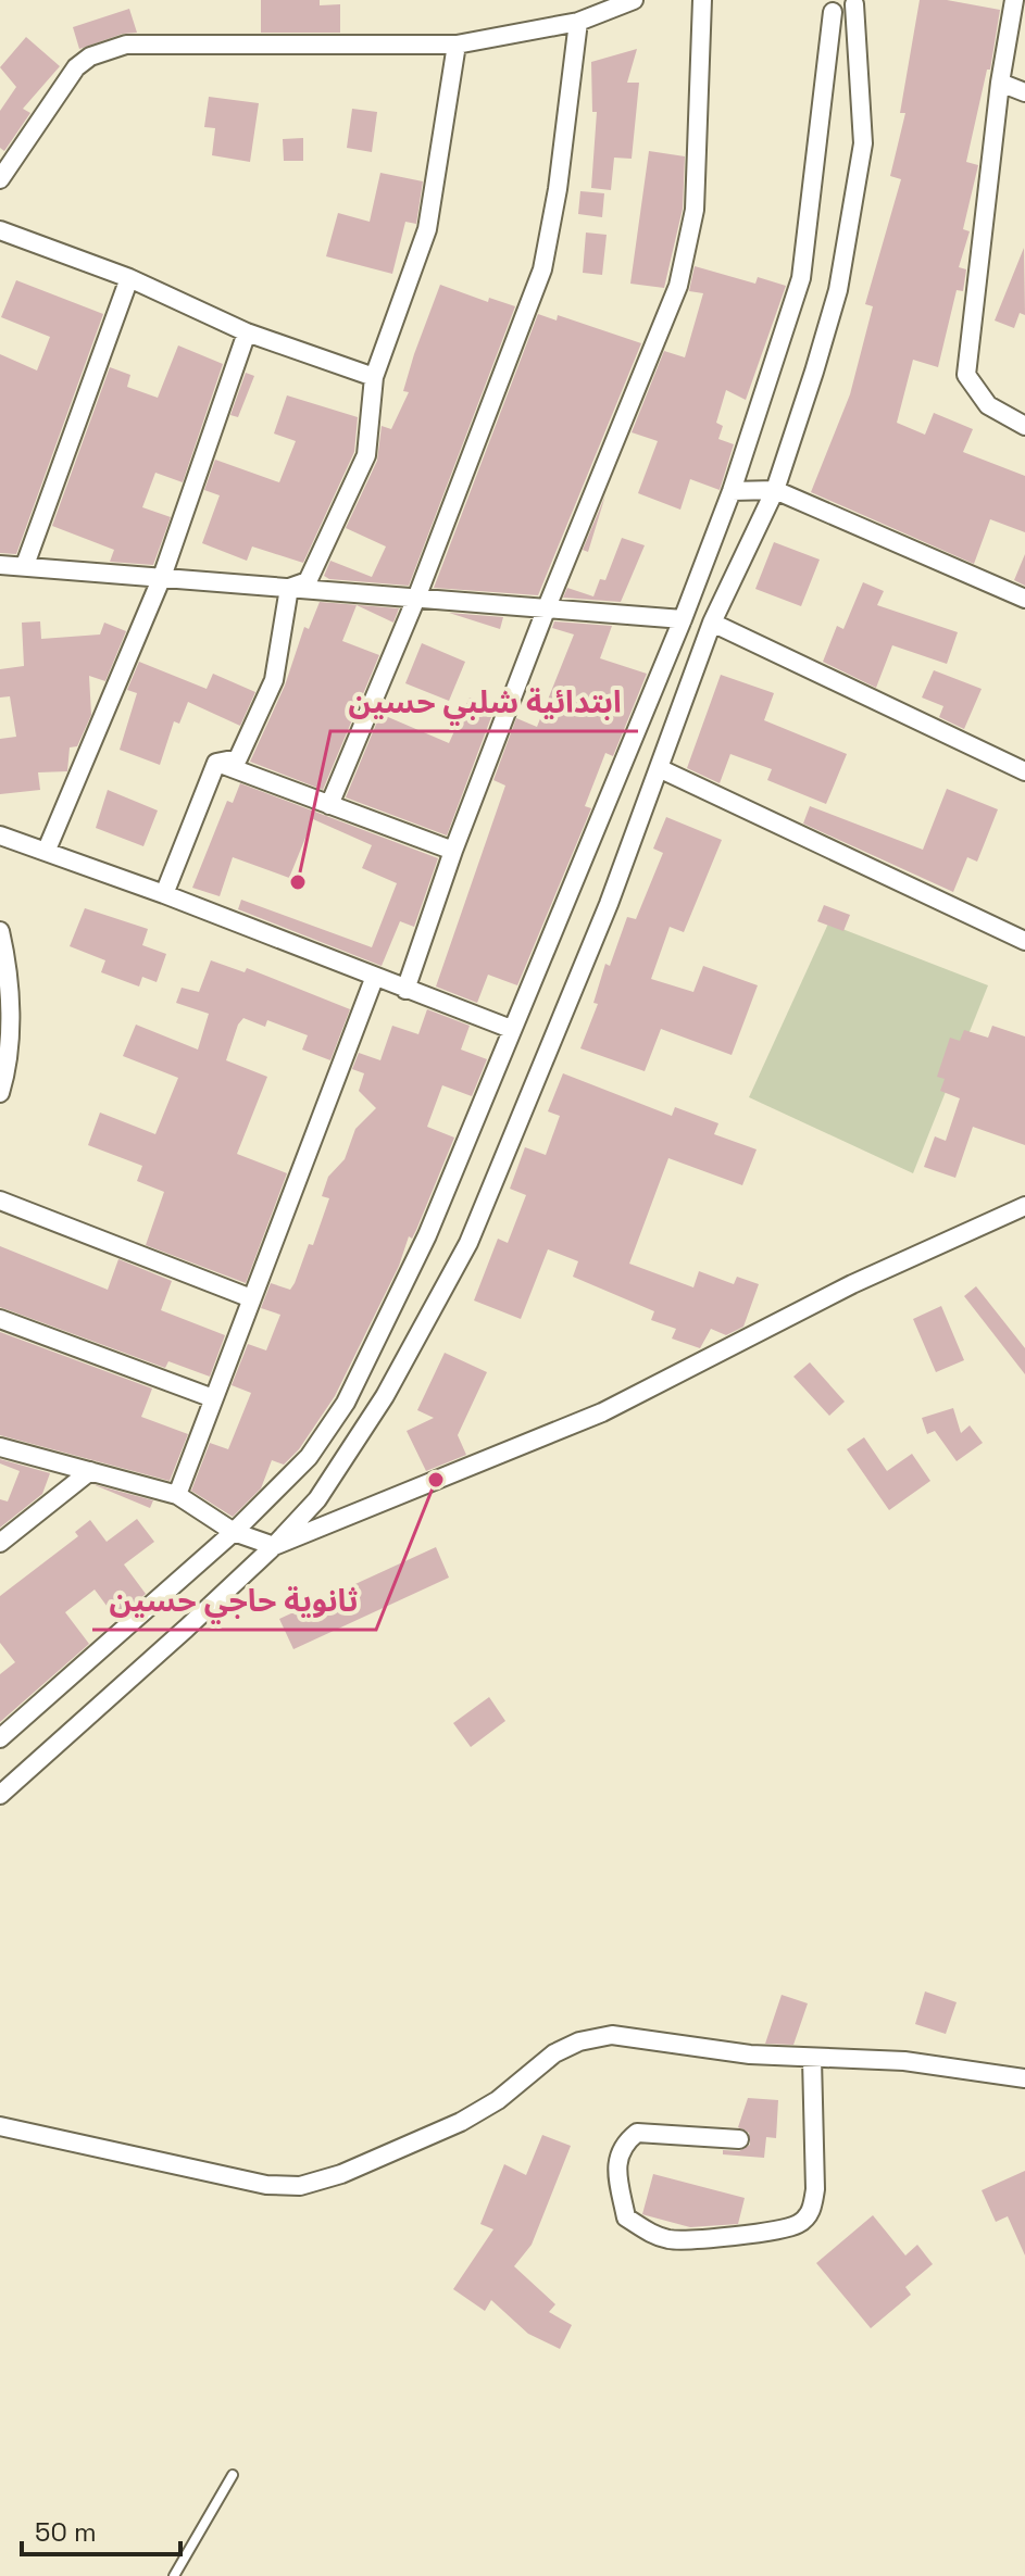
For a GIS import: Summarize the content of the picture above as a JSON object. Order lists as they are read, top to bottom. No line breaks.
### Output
{"places":["ابتدائية شلبي حسين","ثانوية حاجي حسين"],"scale_bar":"50 m"}
